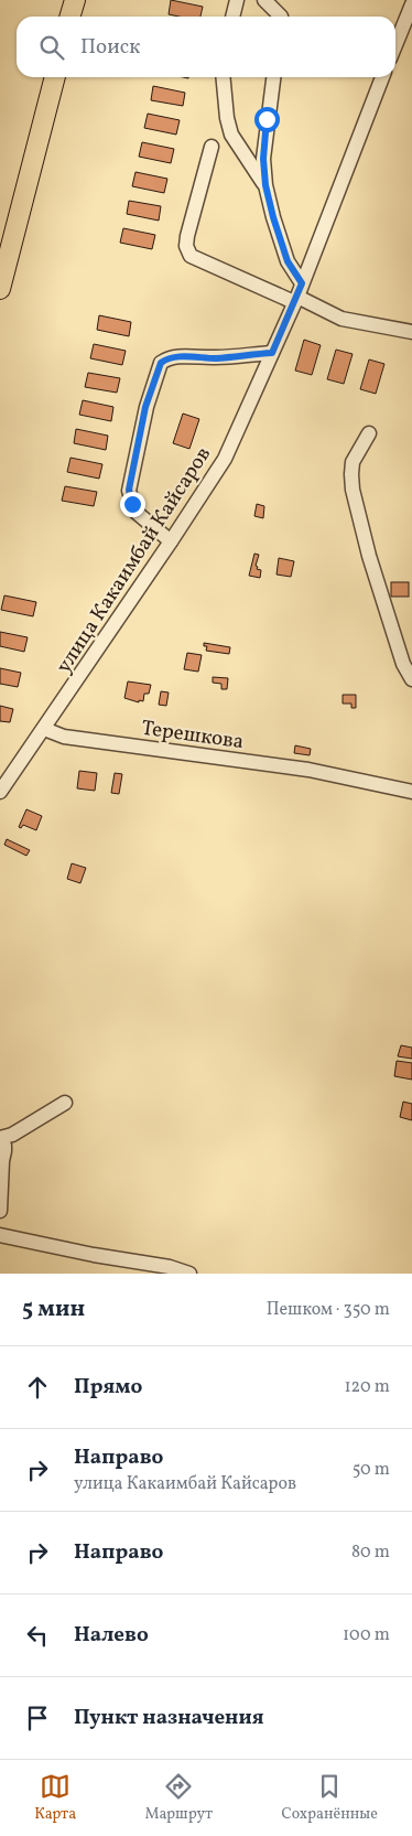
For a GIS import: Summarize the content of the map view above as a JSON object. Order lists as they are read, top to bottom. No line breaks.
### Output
{"streets":{"street":["улица Какаимбай Кайсаров","Терешкова"]},"crossings":[["улица Какаимбай Кайсаров","Терешкова"]],"page":{"search":"Поиск","heading":["5 мин","Пешком · 350 m"],"list":[["Прямо","120 m"],["Направо","улица Какаимбай Кайсаров","50 m"],["Направо","80 m"],["Налево","100 m"],"Пункт назначения"],"nav":["Карта","Маршрут","Сохранённые"]}}
